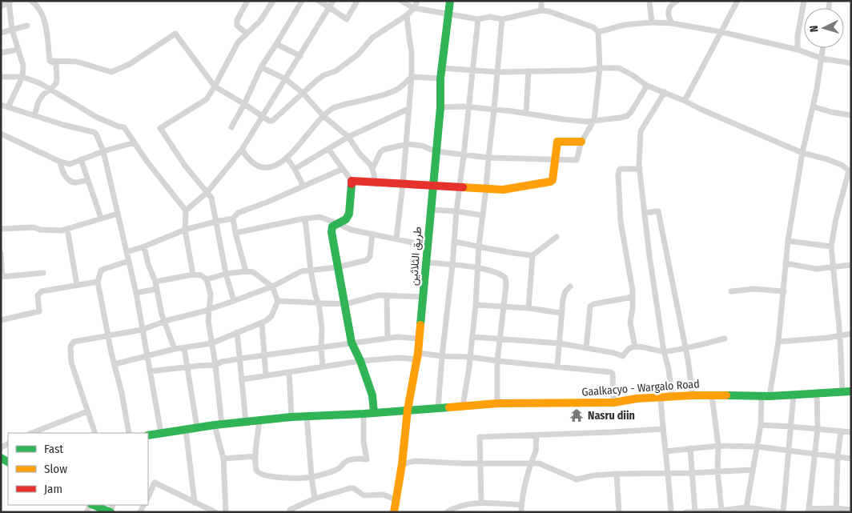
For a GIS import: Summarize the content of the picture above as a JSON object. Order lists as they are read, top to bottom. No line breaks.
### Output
{"streets":{"street":["طريق الثلاثين","Gaalkacyo - Wargalo Road"]},"crossings":[["طريق الثلاثين","Gaalkacyo - Wargalo Road"]],"places":{"temple":["Nasru diin"]},"legend":["Fast","Slow","Jam"],"north":"left"}
